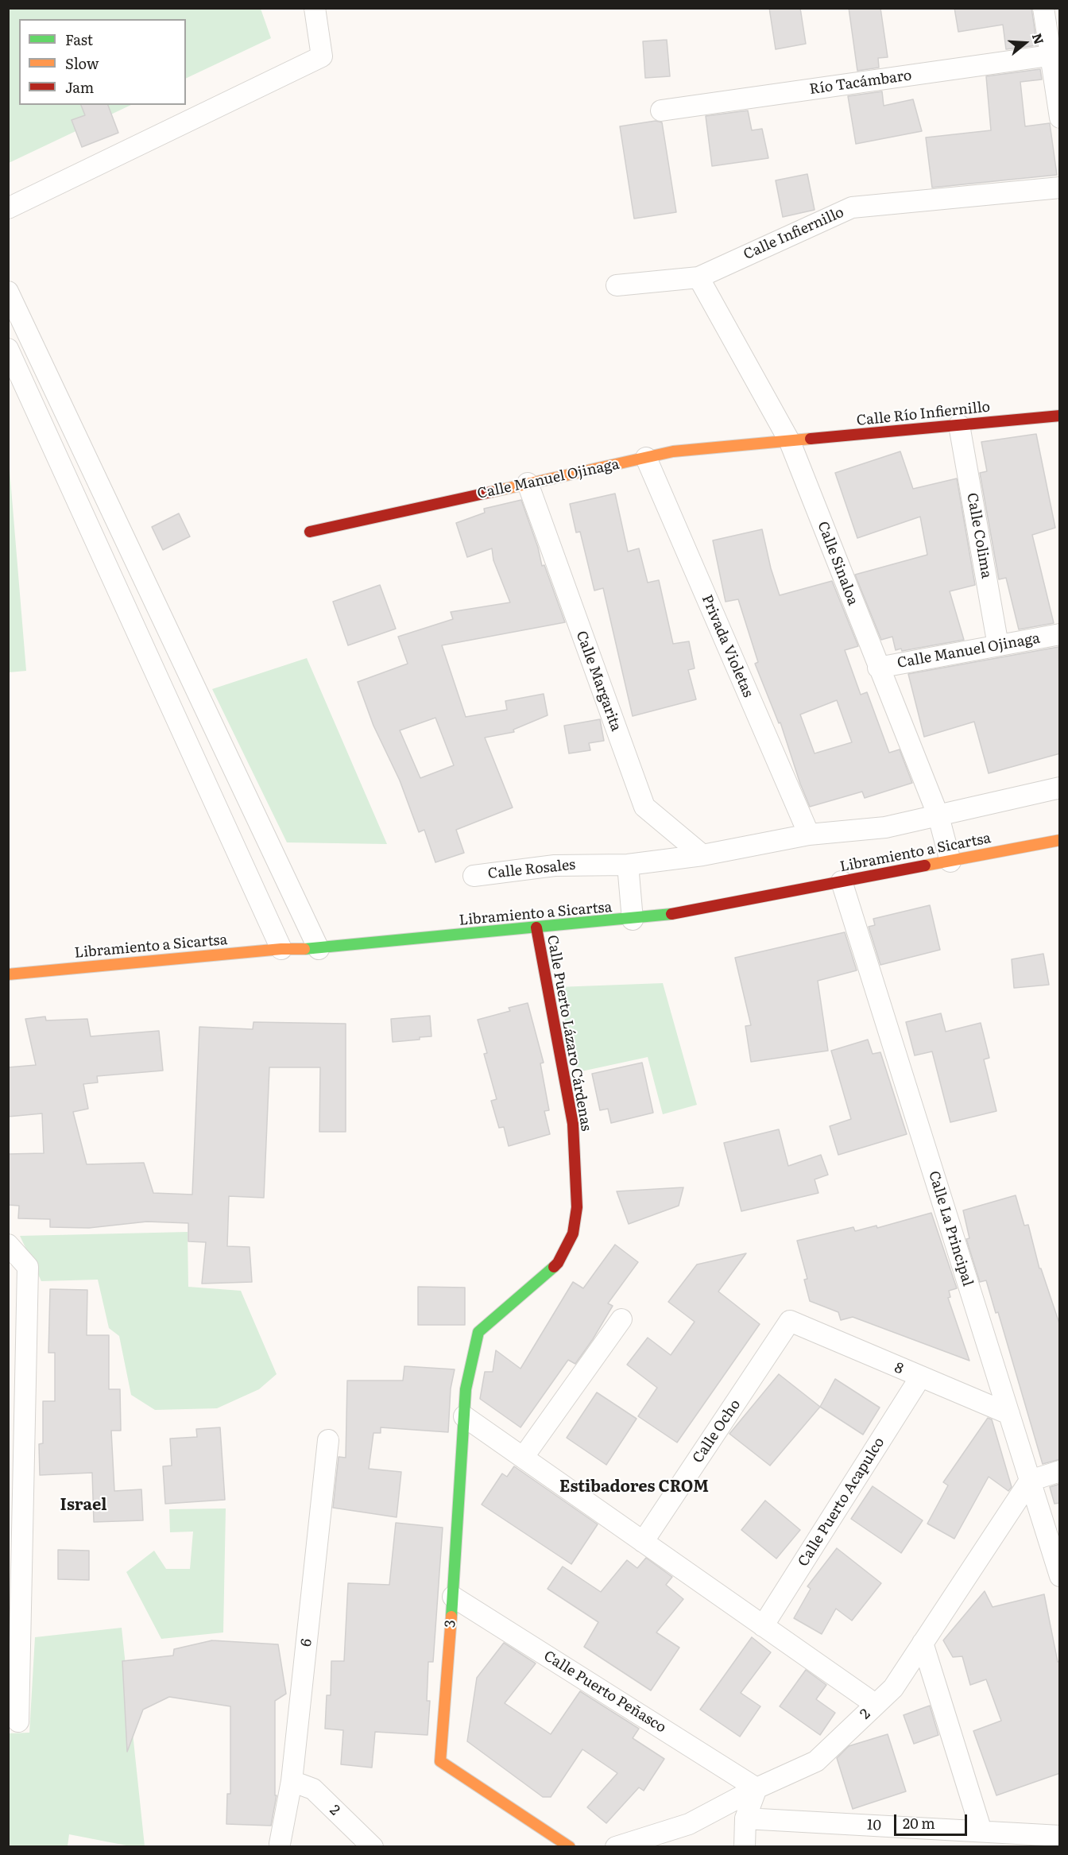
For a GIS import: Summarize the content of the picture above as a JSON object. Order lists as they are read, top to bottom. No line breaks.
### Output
{"streets":{"street":["Río Tacámbaro","Calle Infiernillo","Calle Río Infiernillo","Calle Manuel Ojinaga","Calle Colima","Calle Sinaloa","Privada Violetas","Calle Margarita","Libramiento a Sicartsa","Calle Rosales","Calle Puerto Lázaro Cárdenas","Calle La Principal","8","Calle Ocho","Calle Puerto Acapulco","3","6","Calle Puerto Peñasco","2","10"]},"crossings":[["Calle Infiernillo","Calle Sinaloa"],["Calle Río Infiernillo","Calle Manuel Ojinaga"],["Calle Río Infiernillo","Calle Colima"],["Calle Río Infiernillo","Calle Sinaloa"],["Calle Manuel Ojinaga","Calle Colima"],["Calle Manuel Ojinaga","Calle Sinaloa"],["Calle Manuel Ojinaga","Privada Violetas"],["Calle Manuel Ojinaga","Calle Margarita"],["Calle Sinaloa","Libramiento a Sicartsa"],["Calle Sinaloa","Calle Rosales"],["Privada Violetas","Calle Rosales"],["Calle Margarita","Calle Rosales"],["Libramiento a Sicartsa","Calle Puerto Lázaro Cárdenas"],["Libramiento a Sicartsa","Calle La Principal"],["Calle Puerto Lázaro Cárdenas","3"],["Calle La Principal","8"],["Calle La Principal","2"],["8","Calle Ocho"],["8","Calle Puerto Acapulco"],["3","Calle Puerto Peñasco"],["6","2"],["Calle Puerto Peñasco","2"]],"districts":["Estibadores CROM","Israel"],"legend":["Fast","Slow","Jam"],"scale_bar":"20 m","north":"right"}
